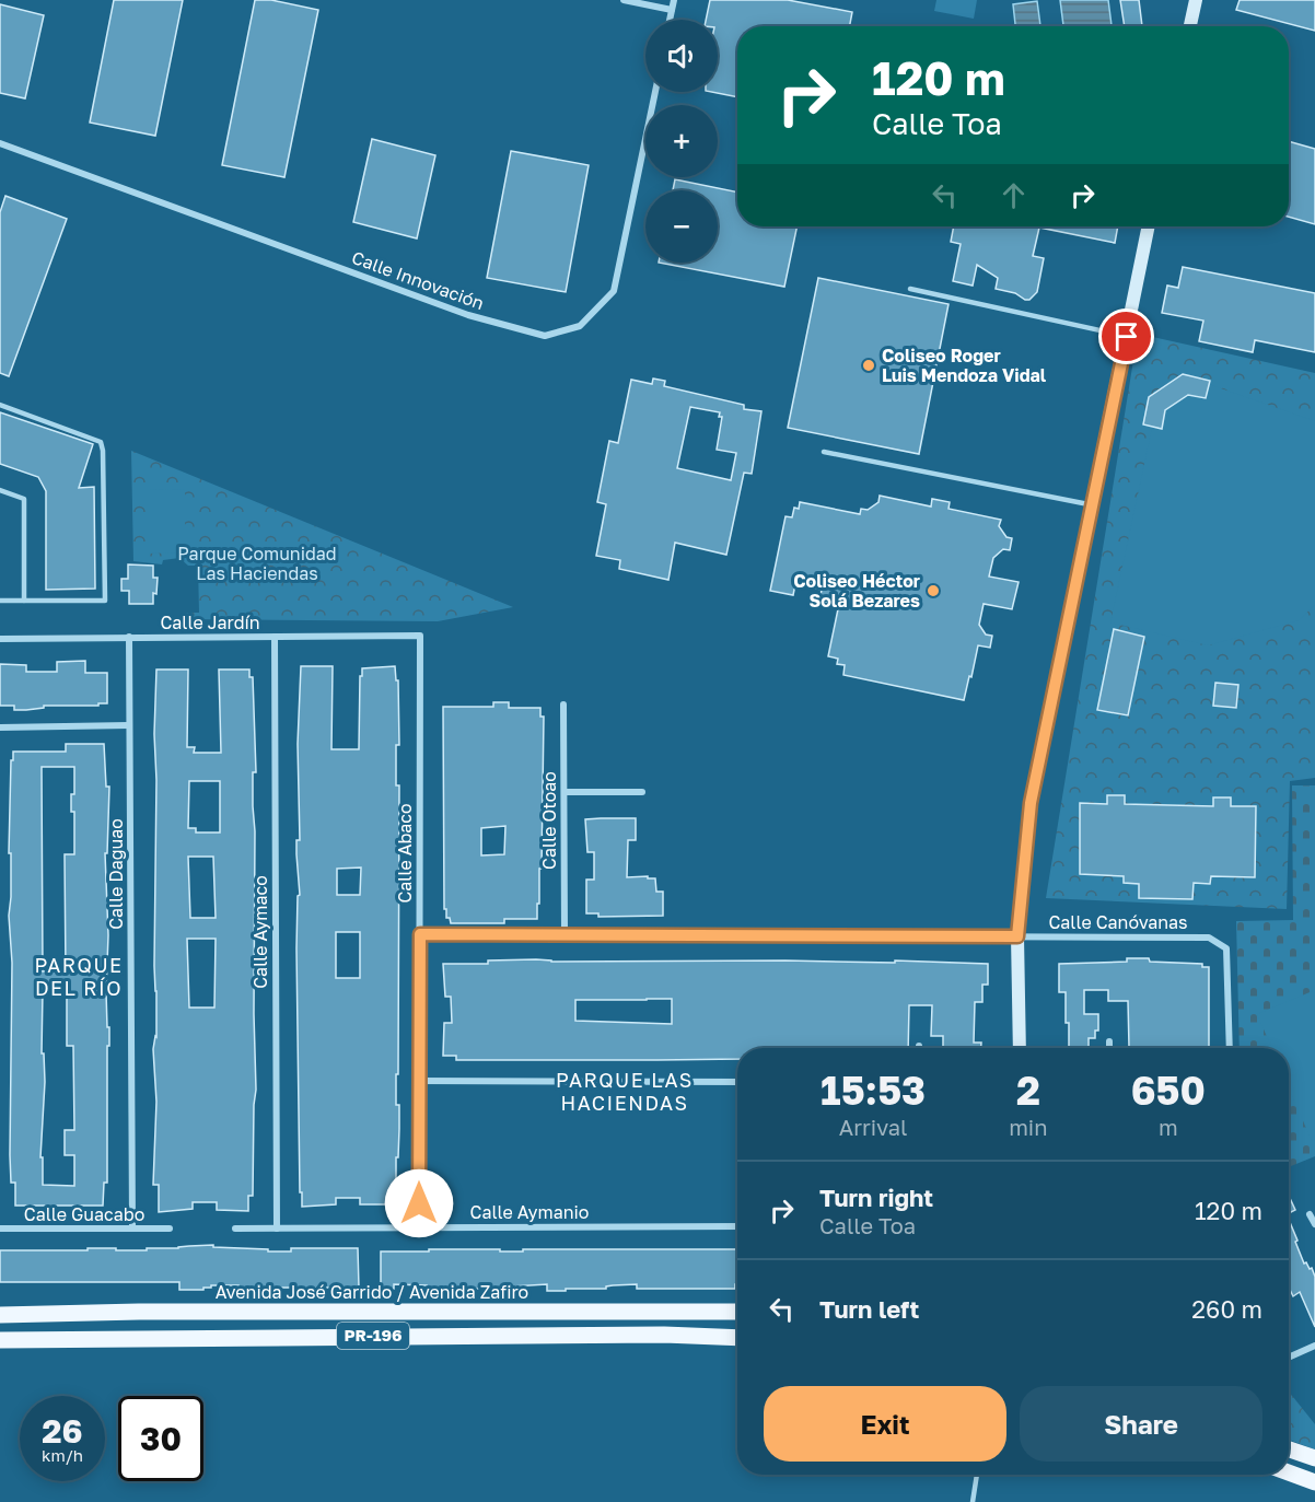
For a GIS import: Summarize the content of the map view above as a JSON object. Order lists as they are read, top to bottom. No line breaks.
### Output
{"streets":{"main road":["Avenida José Garrido / Avenida Zafiro","PR-196"],"street":["Calle Innovación","Calle Jardín","Calle Otoao","Calle Abaco","Calle Daguao","Calle Canóvanas","Calle Aymaco","Calle Aymanio","Calle Guacabo"]},"crossings":[["Calle Jardín","Calle Abaco"],["Calle Jardín","Calle Daguao"],["Calle Jardín","Calle Aymaco"],["Calle Abaco","Calle Aymanio"],["Calle Daguao","Calle Guacabo"],["Calle Aymaco","Calle Aymanio"]],"districts":["PARQUE DEL RÍO","PARQUE LAS HACIENDAS"],"parks":["Parque Comunidad Las Haciendas"],"places":["Coliseo Roger Luis Mendoza Vidal","Coliseo Héctor Solá Bezares"],"page":{"map_buttons":["+","−"],"turn":["120 m","Calle Toa"],"eta":["15:53","Arrival","2","min","650","m"],"list":[{"name":"Turn right","note":"Calle Toa","value":"120 m"},{"name":"Turn left","value":"260 m"}],"buttons":["Exit","Share"],"speed":"26 km/h","limit":"30"}}
